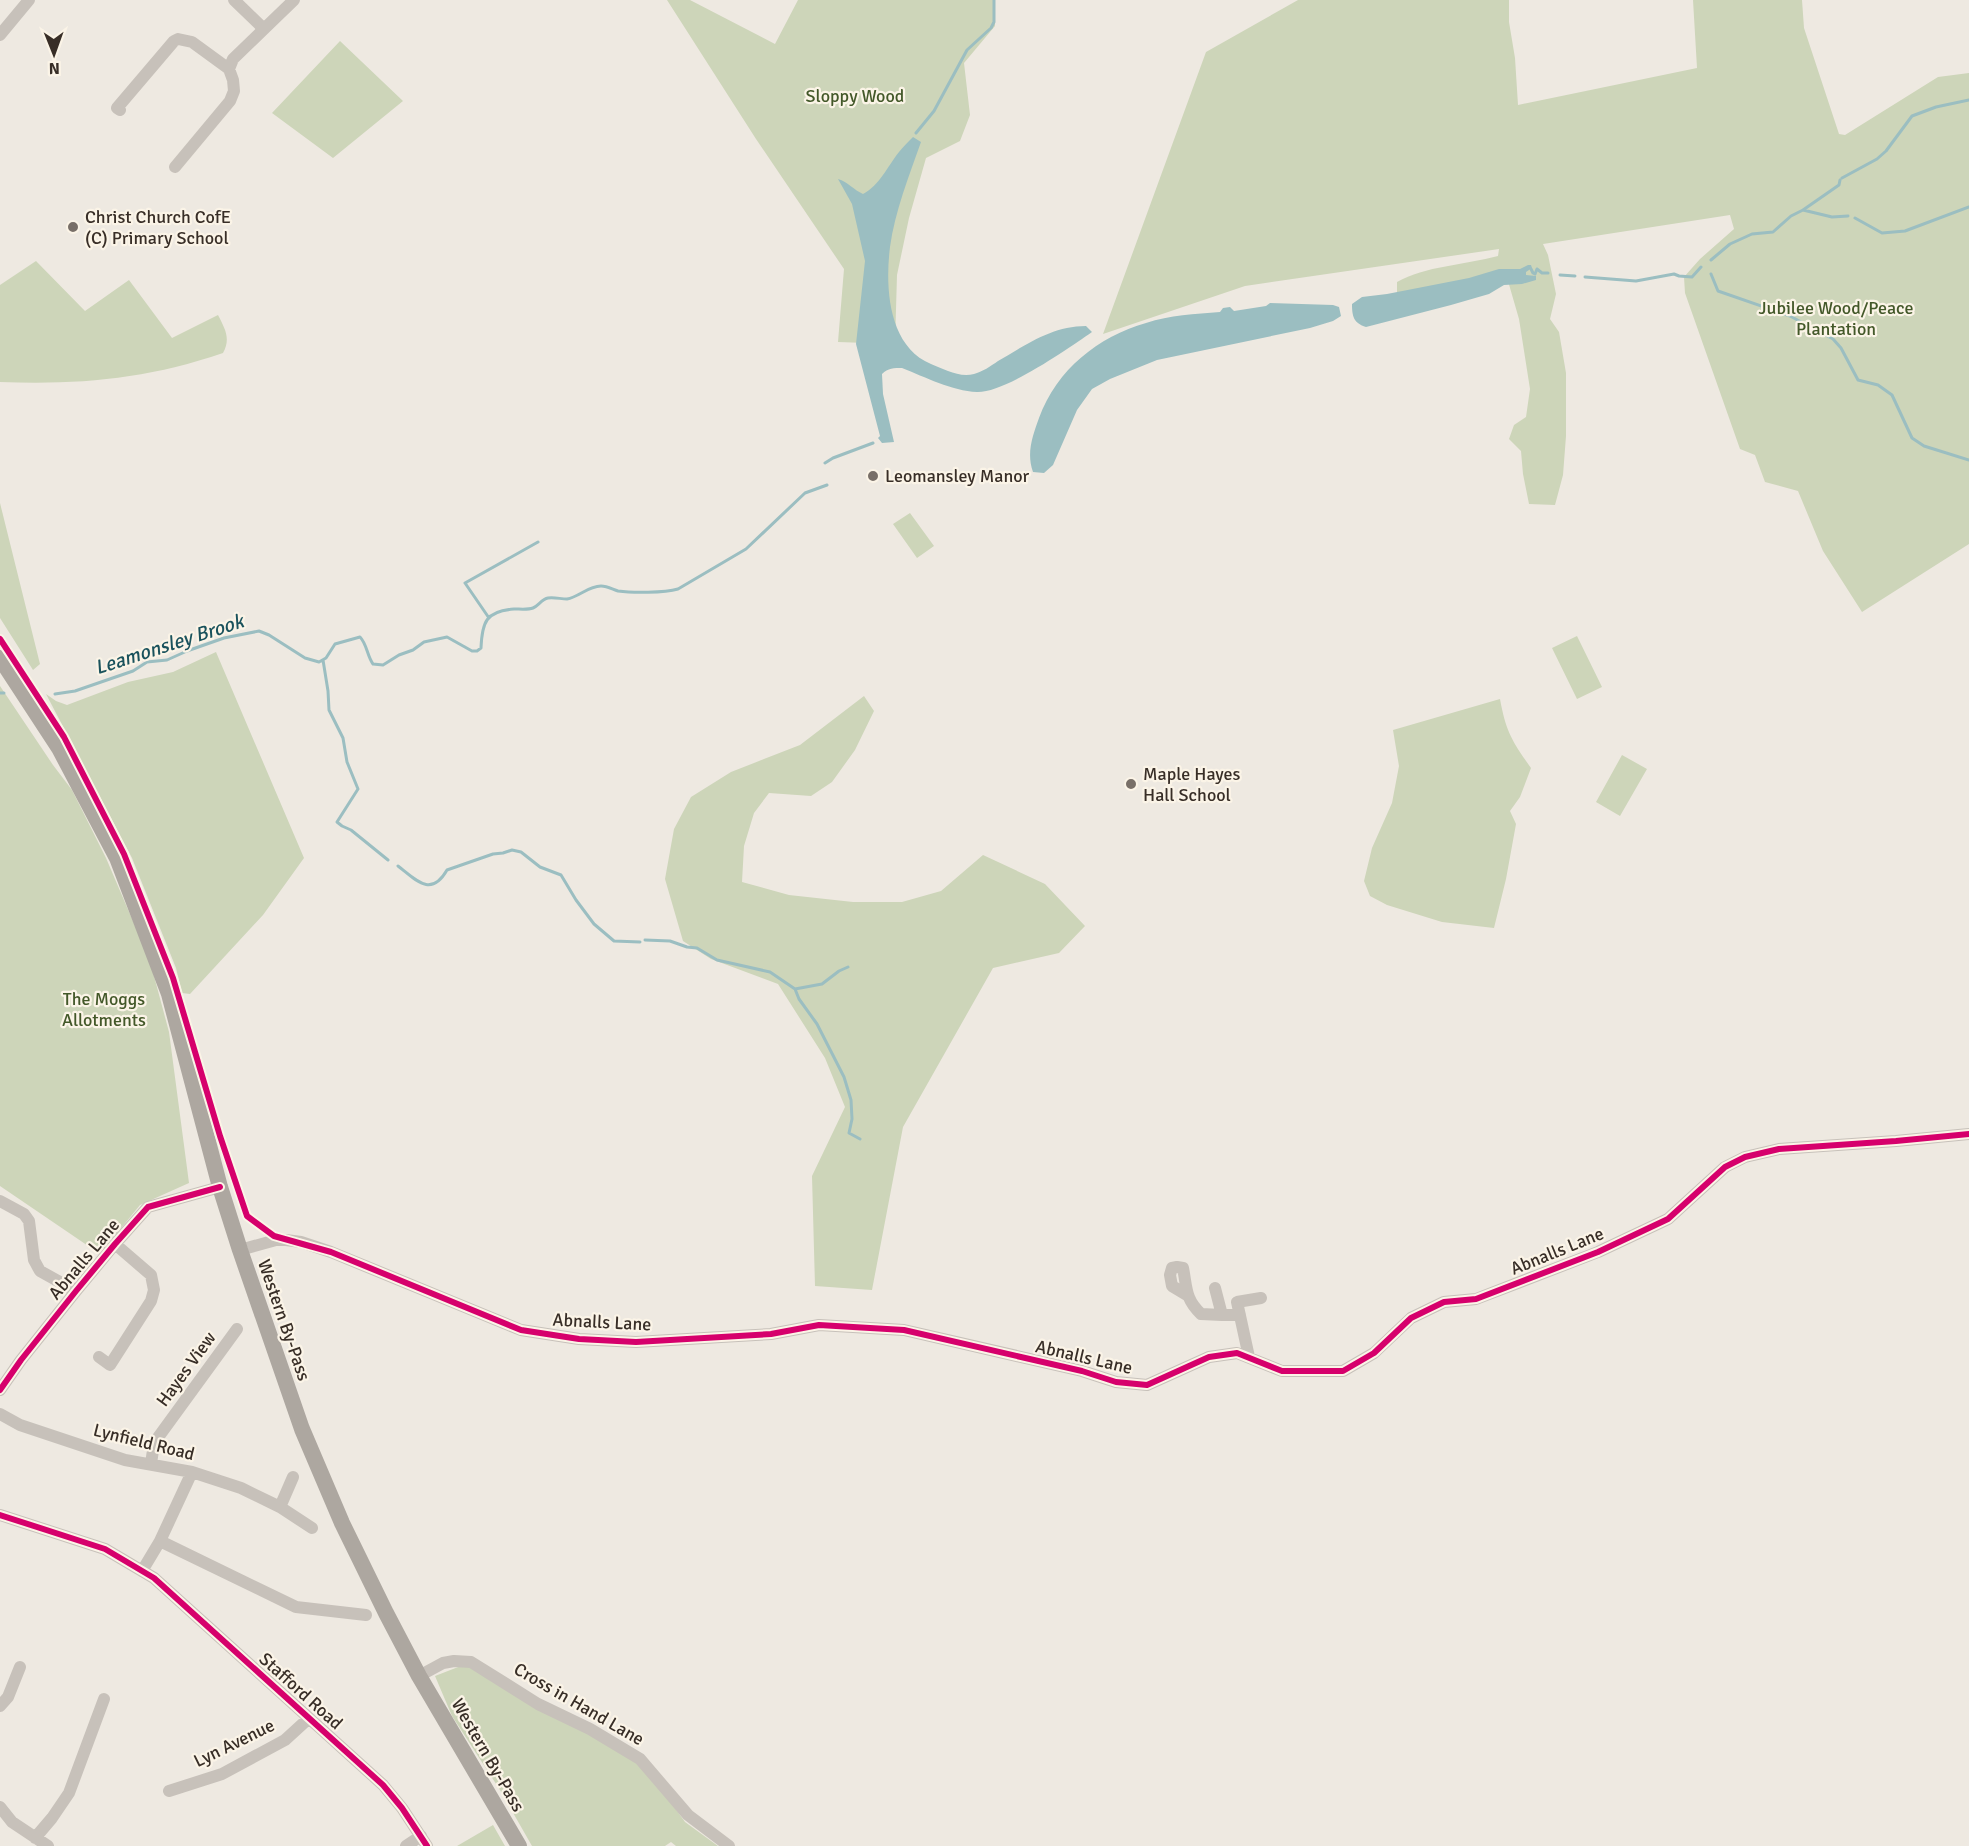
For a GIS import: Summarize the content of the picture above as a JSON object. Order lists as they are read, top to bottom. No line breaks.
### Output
{"streets":{"highway":["Western By-Pass"],"street":["Abnalls Lane","Hayes View","Lynfield Road","Stafford Road","Cross in Hand Lane","Lyn Avenue"]},"crossings":[["Abnalls Lane","Western By-Pass"],["Western By-Pass","Cross in Hand Lane"],["Hayes View","Lynfield Road"],["Stafford Road","Lyn Avenue"]],"water":["Leamonsley Brook"],"parks":["Sloppy Wood","Jubilee Wood/Peace Plantation","The Moggs Allotments"],"places":["Christ Church CofE (C) Primary School","Leomansley Manor","Maple Hayes Hall School"],"north":"bottom"}
